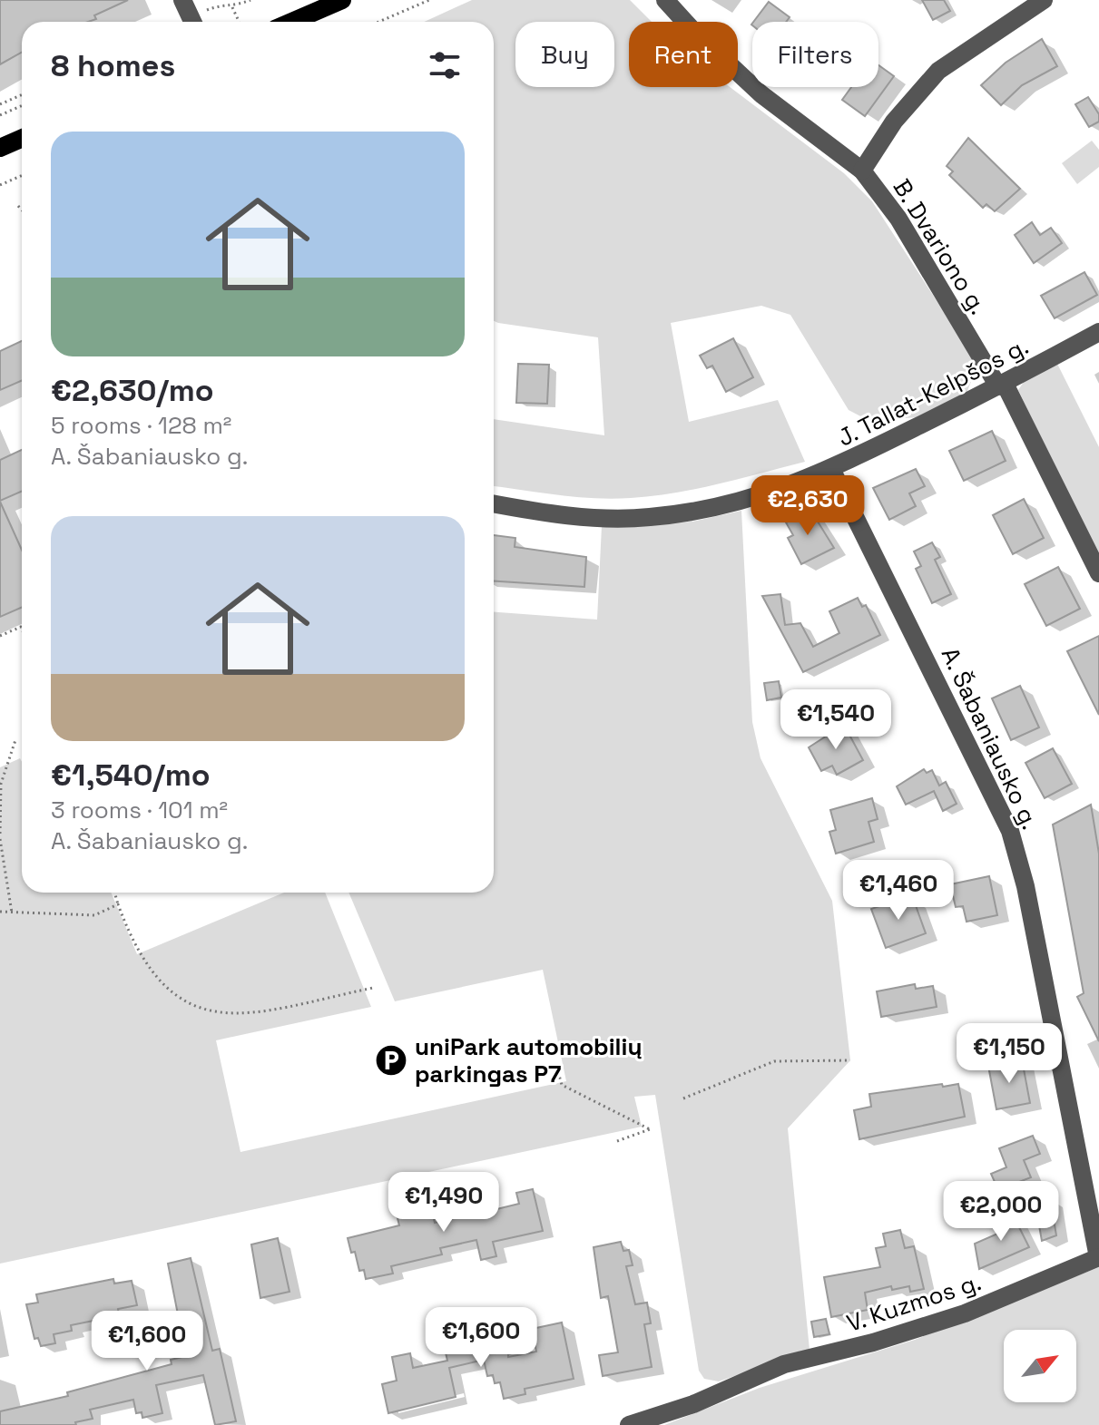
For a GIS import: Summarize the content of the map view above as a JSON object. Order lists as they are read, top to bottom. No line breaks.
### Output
{"streets":{"street":["B. Dvariono g.","J. Tallat-Kelpšos g.","A. Šabaniausko g.","V. Kuzmos g."]},"crossings":[["B. Dvariono g.","J. Tallat-Kelpšos g."],["J. Tallat-Kelpšos g.","A. Šabaniausko g."],["A. Šabaniausko g.","V. Kuzmos g."]],"places":{"parking":["uniPark automobilių parkingas P7"]},"north":"top right","page":{"chip":["Buy","Rent","Filters"],"heading":"8 homes","list":[{"name":"€2,630/mo","note":"5 rooms · 128 m² · A. Šabaniausko g."},{"name":"€1,540/mo","note":"3 rooms · 101 m² · A. Šabaniausko g."}],"price":["€2,630","€1,540","€1,460","€1,150","€1,490","€2,000","€1,600","€1,600"]}}
